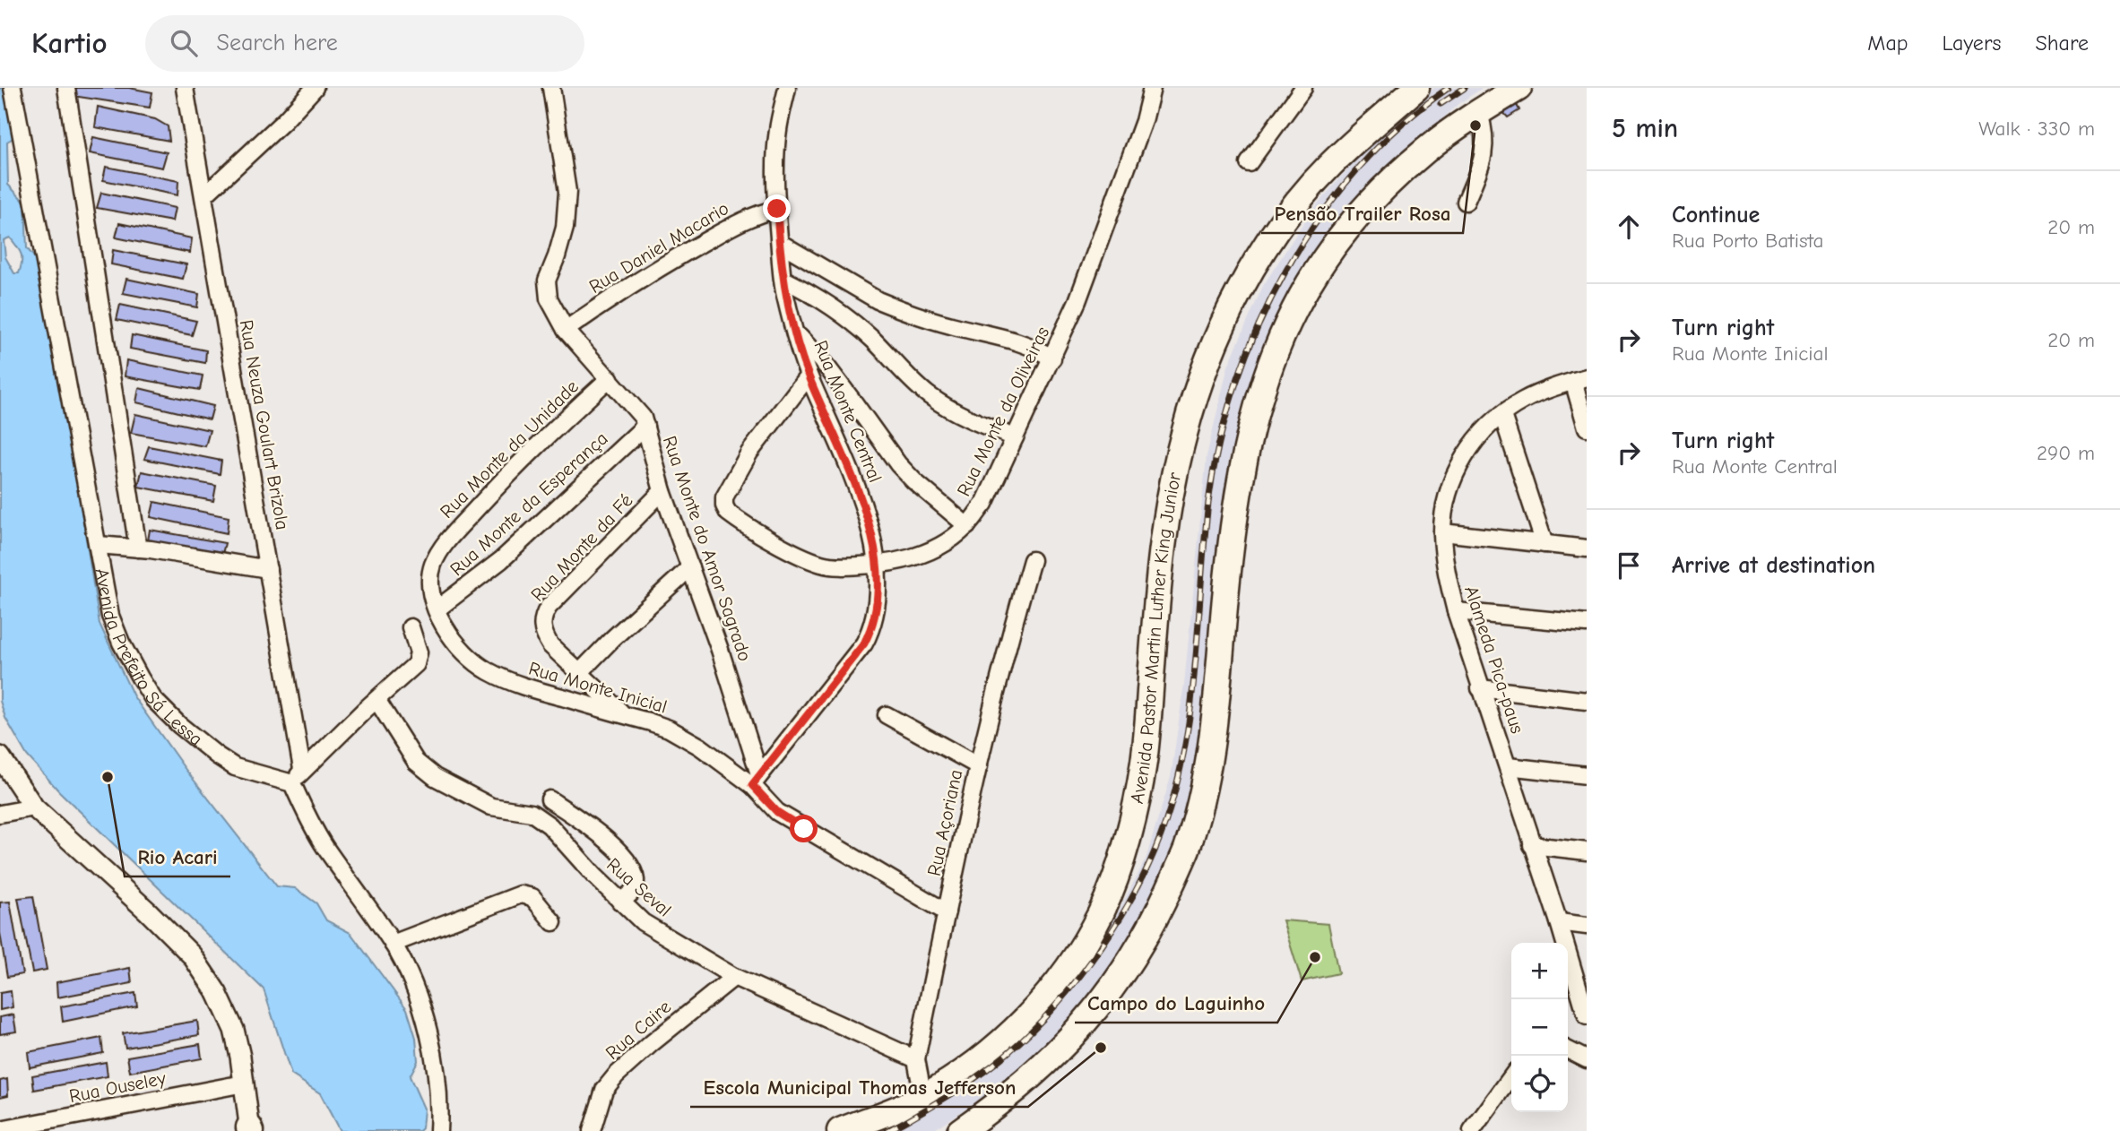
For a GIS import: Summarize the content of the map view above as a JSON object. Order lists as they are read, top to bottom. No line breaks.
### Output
{"streets":{"main road":["Avenida Pastor Martin Luther King Junior"],"street":["Rua Daniel Macario","Rua Monte Central","Rua Monte da Oliveiras","Rua Neuza Goulart Brizola","Rua Monte da Unidade","Rua Monte da Esperança","Rua Monte da Fé","Rua Monte do Amor Sagrado","Avenida Prefeito Sá Lessa","Alameda Pica-paus","Rua Monte Inicial","Rua Açoriana","Rua Seval","Rua Caire","Rua Ouseley"]},"crossings":[["Rua Daniel Macario","Rua Monte Central"],["Rua Daniel Macario","Rua Monte do Amor Sagrado"],["Rua Monte Central","Rua Monte da Oliveiras"],["Rua Monte Central","Rua Monte do Amor Sagrado"],["Rua Monte Central","Rua Monte Inicial"],["Rua Monte da Unidade","Rua Monte do Amor Sagrado"],["Rua Monte da Unidade","Rua Monte Inicial"],["Rua Monte da Esperança","Rua Monte do Amor Sagrado"],["Rua Monte da Esperança","Rua Monte Inicial"],["Rua Monte da Fé","Rua Monte do Amor Sagrado"],["Rua Monte da Fé","Rua Monte Inicial"],["Rua Monte do Amor Sagrado","Rua Monte Inicial"],["Avenida Pastor Martin Luther King Junior","Rua Açoriana"],["Rua Monte Inicial","Rua Açoriana"],["Rua Açoriana","Rua Seval"],["Rua Seval","Rua Caire"]],"places":["Pensão Trailer Rosa","Rio Acari","Campo do Laguinho","Escola Municipal Thomas Jefferson"],"page":{"header":"Kartio","search":"Search here","nav":["Map","Layers","Share"],"heading":["5 min","Walk · 330 m"],"list":[["Continue","Rua Porto Batista","20 m"],["Turn right","Rua Monte Inicial","20 m"],["Turn right","Rua Monte Central","290 m"],"Arrive at destination"],"map_buttons":["+","−"]}}
